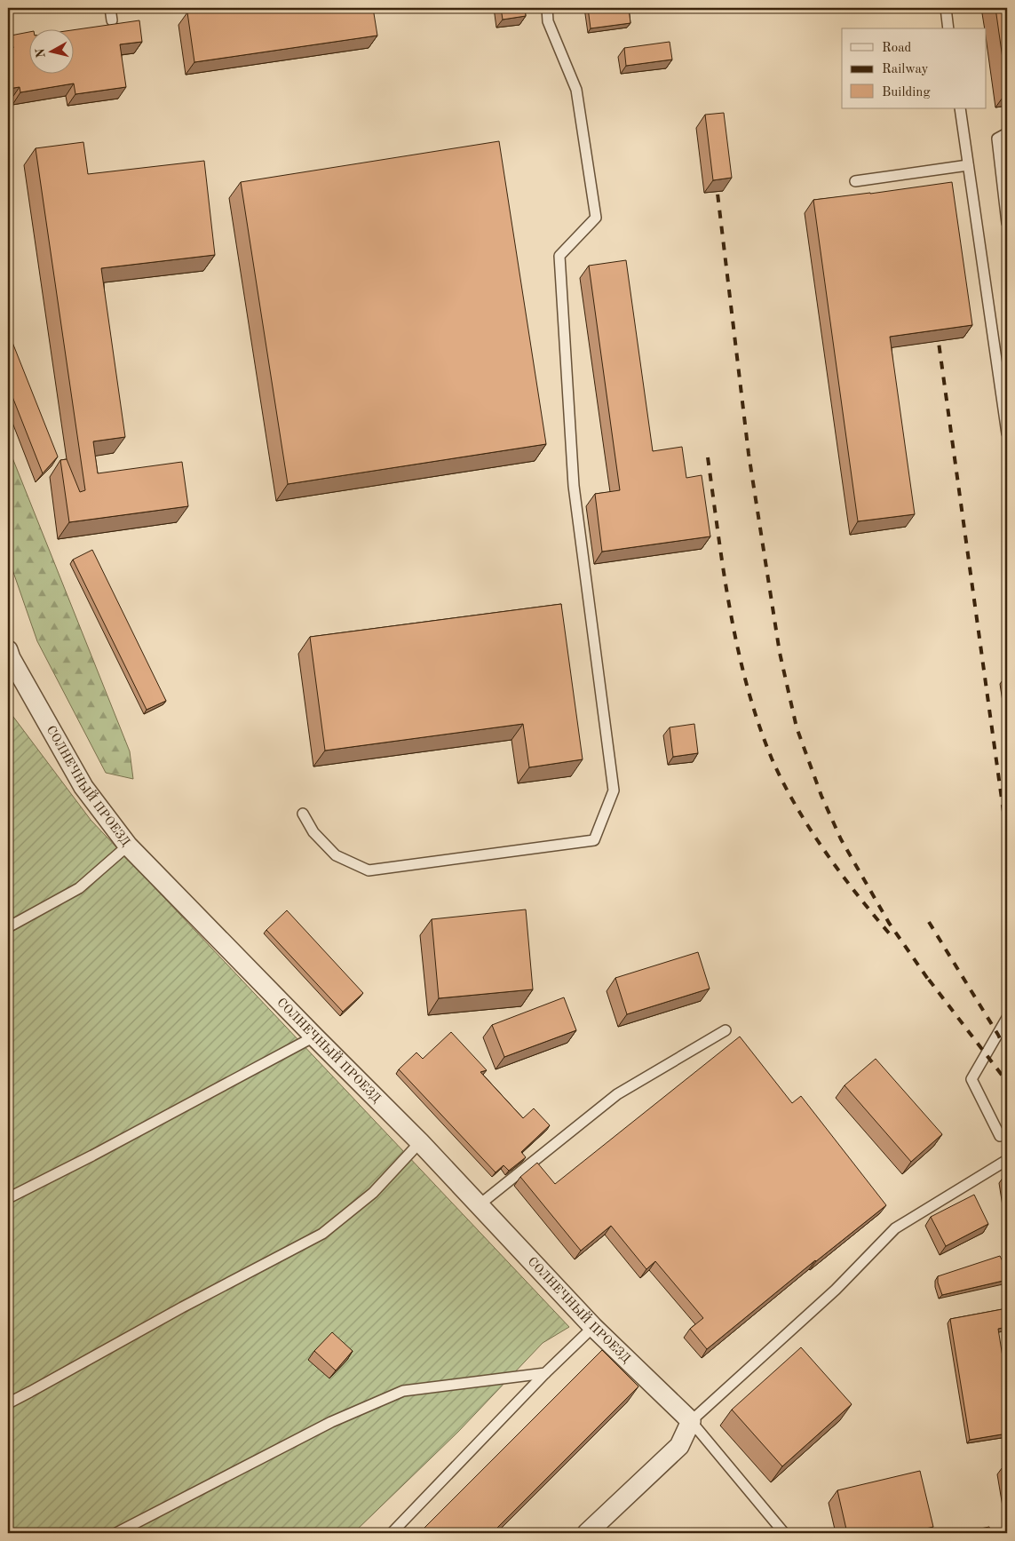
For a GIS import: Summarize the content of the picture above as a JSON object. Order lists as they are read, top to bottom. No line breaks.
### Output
{"streets":{"street":["СОЛНЕЧНЫЙ ПРОЕЗД"]},"legend":["Road","Railway","Building"],"north":"left"}
